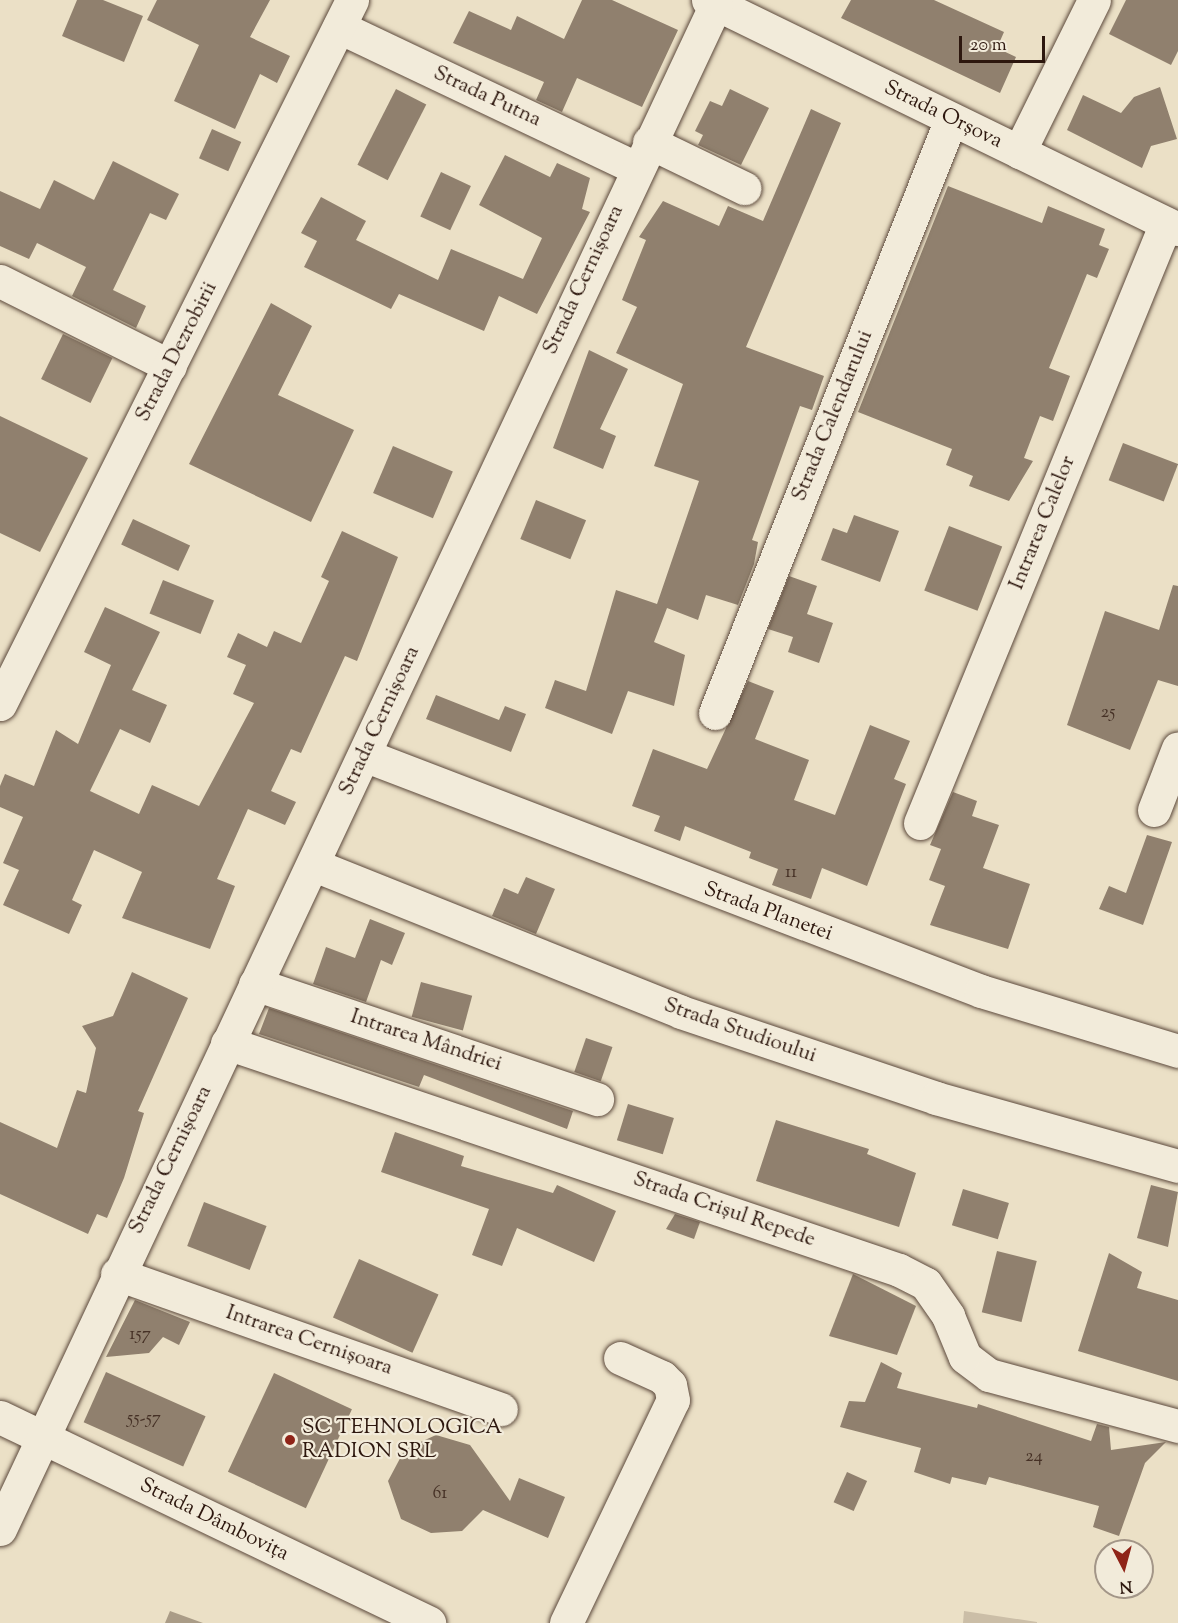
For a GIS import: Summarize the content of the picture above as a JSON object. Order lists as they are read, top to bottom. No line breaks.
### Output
{"streets":{"street":["Strada Putna","Strada Orșova","Strada Cernișoara","Strada Dezrobirii","Strada Calendarului","Intrarea Calelor","Strada Planetei","Strada Studioului","Intrarea Mândriei","Strada Crișul Repede","Intrarea Cernișoara","Strada Dâmbovița"]},"crossings":[["Strada Putna","Strada Cernișoara"],["Strada Putna","Strada Dezrobirii"],["Strada Orșova","Strada Cernișoara"],["Strada Orșova","Strada Calendarului"],["Strada Orșova","Intrarea Calelor"],["Strada Cernișoara","Strada Planetei"],["Strada Cernișoara","Strada Studioului"],["Strada Cernișoara","Intrarea Mândriei"],["Strada Cernișoara","Strada Crișul Repede"],["Strada Cernișoara","Intrarea Cernișoara"],["Strada Cernișoara","Strada Dâmbovița"]],"places":["SC TEHNOLOGICA RADION SRL"],"house_numbers":["25","11","157","55-57","24","61"],"scale_bar":"20 m","north":"bottom"}
